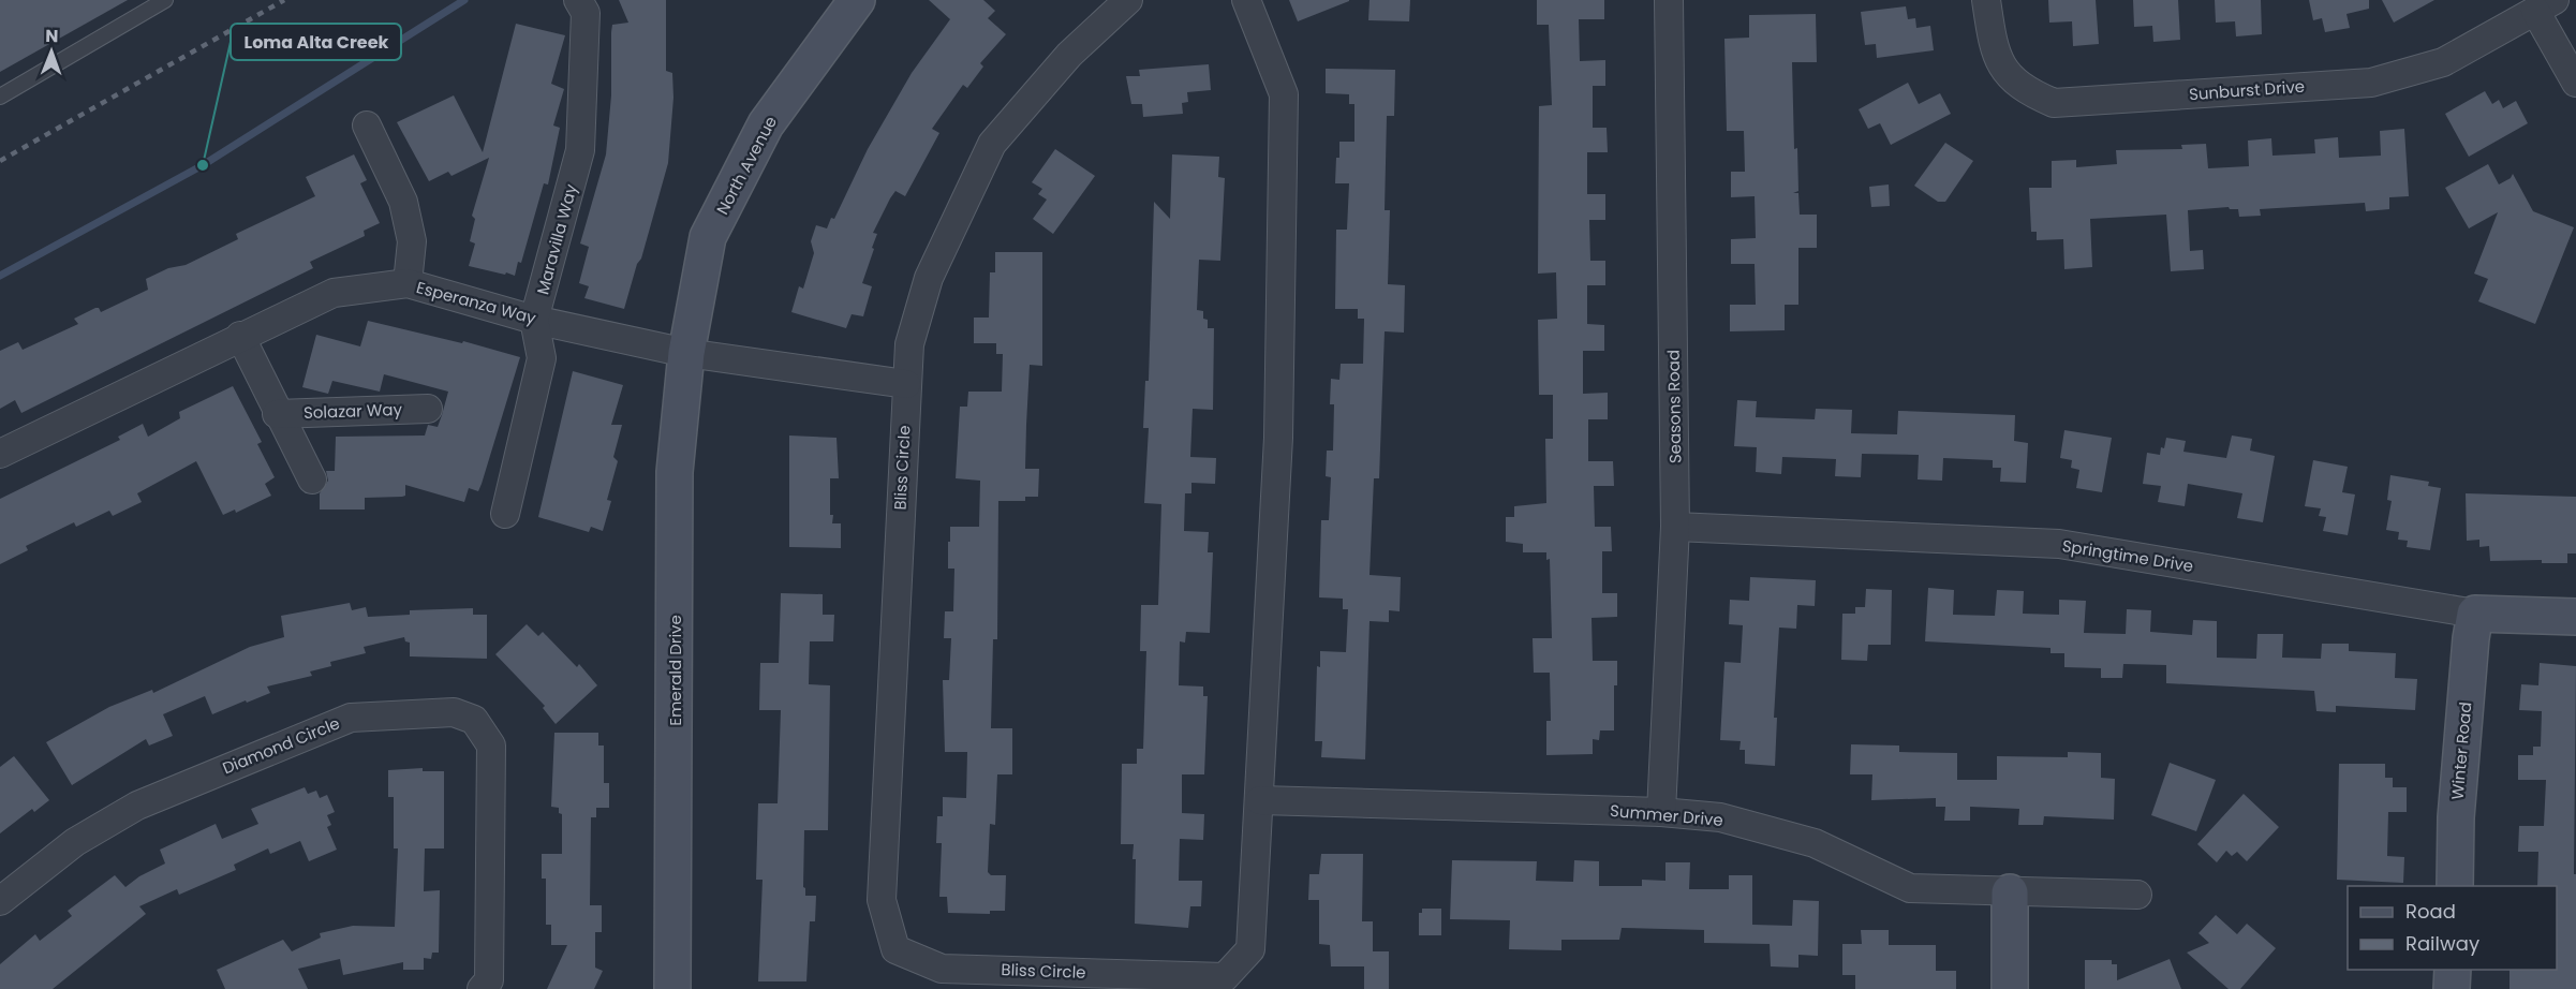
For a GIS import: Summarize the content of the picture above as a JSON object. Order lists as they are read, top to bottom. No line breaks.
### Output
{"streets":{"main road":["North Avenue","Springtime Drive","Emerald Drive","Winter Road"],"street":["Sunburst Drive","Maravilla Way","Esperanza Way","Seasons Road","Solazar Way","Bliss Circle","Diamond Circle","Summer Drive"]},"crossings":[["North Avenue","Esperanza Way"],["North Avenue","Emerald Drive"],["Maravilla Way","Esperanza Way"],["Esperanza Way","Solazar Way"],["Esperanza Way","Bliss Circle"],["Esperanza Way","Emerald Drive"],["Seasons Road","Springtime Drive"],["Seasons Road","Summer Drive"],["Bliss Circle","Summer Drive"],["Springtime Drive","Winter Road"]],"places":["Loma Alta Creek"],"legend":["Road","Railway"],"north":"top"}
